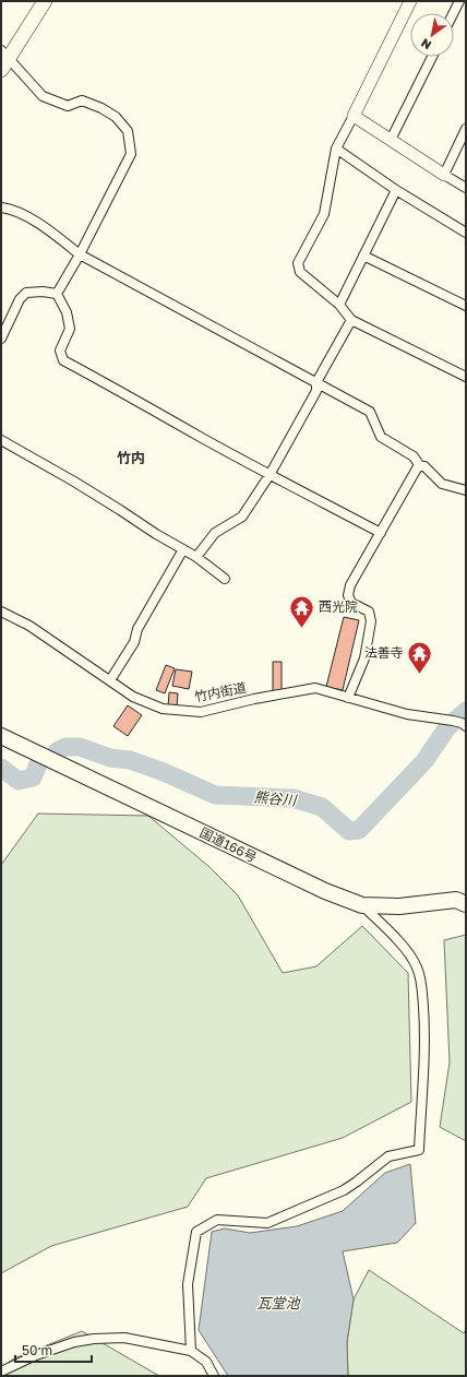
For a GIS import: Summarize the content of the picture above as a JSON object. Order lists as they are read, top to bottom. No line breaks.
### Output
{"streets":{"highway":["国道166号"],"street":["竹内街道"]},"districts":["竹内"],"water":["熊谷川","瓦堂池"],"places":{"temple":["西光院","法善寺"]},"scale_bar":"50 m","north":"bottom left"}
